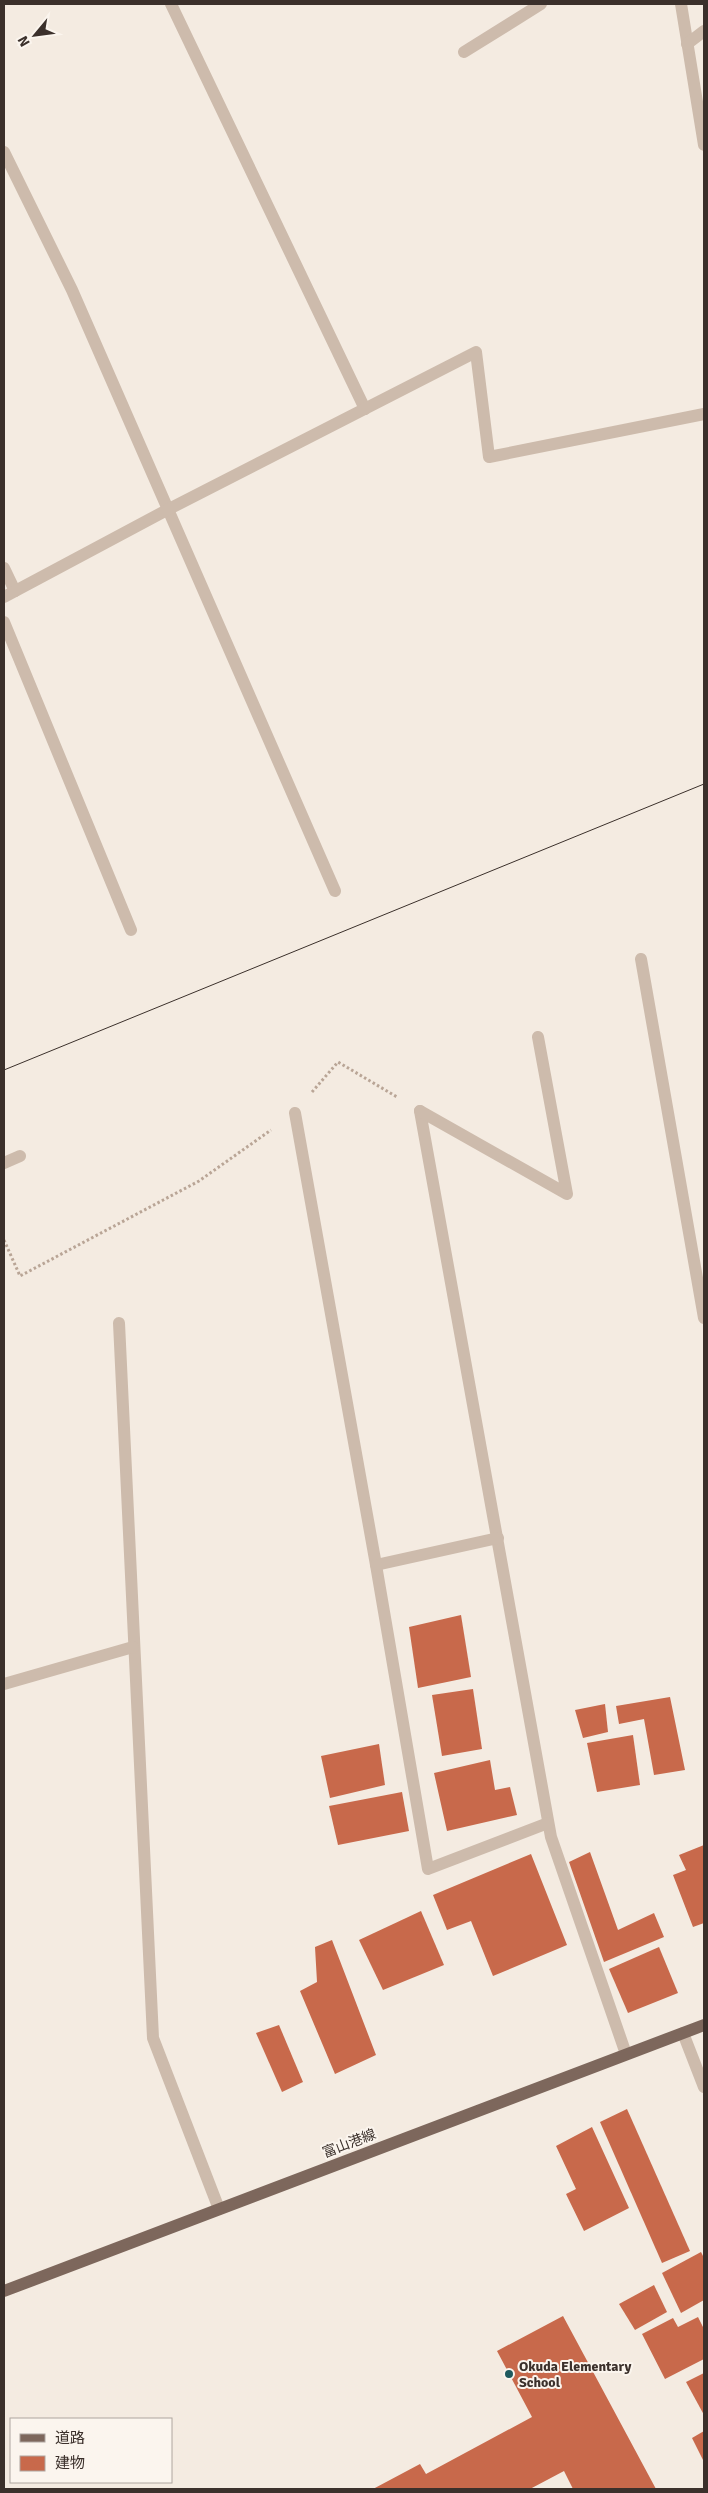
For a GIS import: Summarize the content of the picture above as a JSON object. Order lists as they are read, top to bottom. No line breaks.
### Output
{"streets":{"main road":["富山港線"]},"places":["Okuda Elementary School"],"legend":["道路","建物"],"north":"bottom left"}
